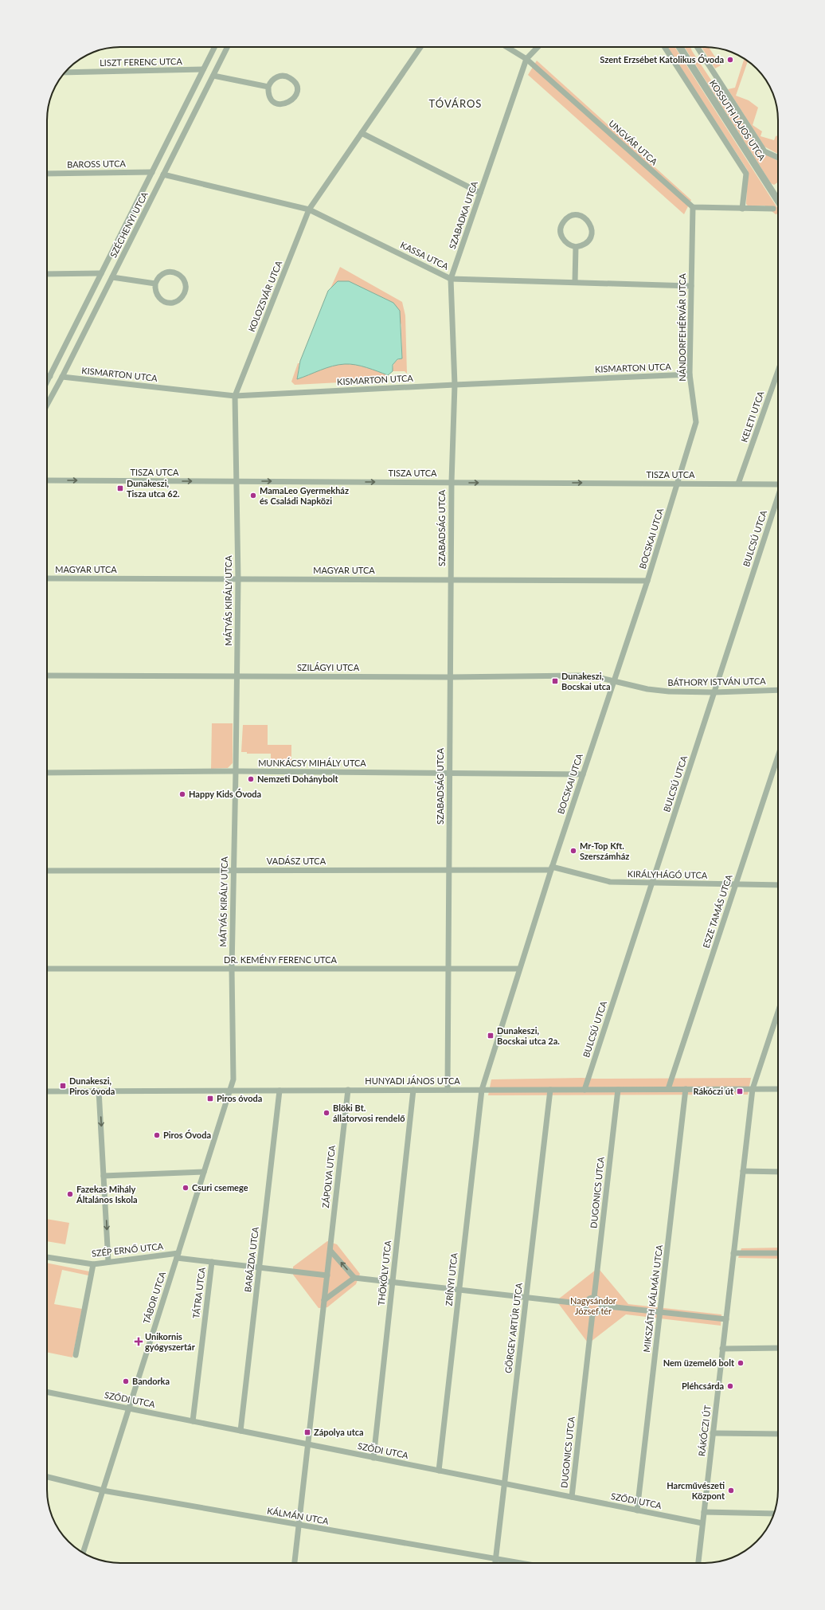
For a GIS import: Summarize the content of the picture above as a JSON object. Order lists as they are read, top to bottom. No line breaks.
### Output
{"streets":{"street":["LISZT FERENC UTCA","KOSSUTH LAJOS UTCA","UNGVÁR UTCA","BAROSS UTCA","SZABADKA UTCA","SZÉCHENYI UTCA","KASSA UTCA","KOLOZSVÁR UTCA","NÁNDORFEHÉRVÁR UTCA","KISMARTON UTCA","KELETI UTCA","TISZA UTCA","SZABADSÁG UTCA","BOCSKAI UTCA","BULCSÚ UTCA","MAGYAR UTCA","MÁTYÁS KIRÁLY UTCA","SZILÁGYI UTCA","BÁTHORY ISTVÁN UTCA","MUNKÁCSY MIHÁLY UTCA","VADÁSZ UTCA","KIRÁLYHÁGÓ UTCA","ESZE TAMÁS UTCA","DR. KEMÉNY FERENC UTCA","HUNYADI JÁNOS UTCA","ZÁPOLYA UTCA","DUGONICS UTCA","SZÉP ERNŐ UTCA","BARÁZDA UTCA","THÖKÖLY UTCA","ZRÍNYI UTCA","TÁTRA UTCA","TÁBOR UTCA","MIKSZÁTH KÁLMÁN UTCA","GÖRGEY ARTÚR UTCA","SZŐDI UTCA","RÁKÓCZI ÚT","KÁLMÁN UTCA"]},"crossings":[["LISZT FERENC UTCA","SZÉCHENYI UTCA"],["UNGVÁR UTCA","SZABADKA UTCA"],["UNGVÁR UTCA","NÁNDORFEHÉRVÁR UTCA"],["BAROSS UTCA","SZÉCHENYI UTCA"],["SZABADKA UTCA","KASSA UTCA"],["SZABADKA UTCA","KISMARTON UTCA"],["SZABADKA UTCA","TISZA UTCA"],["SZABADKA UTCA","SZABADSÁG UTCA"],["SZÉCHENYI UTCA","KASSA UTCA"],["SZÉCHENYI UTCA","KISMARTON UTCA"],["KASSA UTCA","KOLOZSVÁR UTCA"],["KASSA UTCA","NÁNDORFEHÉRVÁR UTCA"],["KOLOZSVÁR UTCA","KISMARTON UTCA"],["KOLOZSVÁR UTCA","TISZA UTCA"],["KOLOZSVÁR UTCA","MÁTYÁS KIRÁLY UTCA"],["NÁNDORFEHÉRVÁR UTCA","KISMARTON UTCA"],["NÁNDORFEHÉRVÁR UTCA","TISZA UTCA"],["NÁNDORFEHÉRVÁR UTCA","BOCSKAI UTCA"],["KELETI UTCA","TISZA UTCA"],["TISZA UTCA","SZABADSÁG UTCA"],["TISZA UTCA","BOCSKAI UTCA"],["TISZA UTCA","MÁTYÁS KIRÁLY UTCA"],["SZABADSÁG UTCA","MAGYAR UTCA"],["SZABADSÁG UTCA","SZILÁGYI UTCA"],["SZABADSÁG UTCA","MUNKÁCSY MIHÁLY UTCA"],["SZABADSÁG UTCA","VADÁSZ UTCA"],["SZABADSÁG UTCA","DR. KEMÉNY FERENC UTCA"],["SZABADSÁG UTCA","HUNYADI JÁNOS UTCA"],["BOCSKAI UTCA","MAGYAR UTCA"],["BOCSKAI UTCA","SZILÁGYI UTCA"],["BOCSKAI UTCA","BÁTHORY ISTVÁN UTCA"],["BOCSKAI UTCA","MUNKÁCSY MIHÁLY UTCA"],["BOCSKAI UTCA","VADÁSZ UTCA"],["BOCSKAI UTCA","KIRÁLYHÁGÓ UTCA"],["BOCSKAI UTCA","DR. KEMÉNY FERENC UTCA"],["BOCSKAI UTCA","HUNYADI JÁNOS UTCA"],["BOCSKAI UTCA","ZRÍNYI UTCA"],["BULCSÚ UTCA","BÁTHORY ISTVÁN UTCA"],["BULCSÚ UTCA","KIRÁLYHÁGÓ UTCA"],["BULCSÚ UTCA","HUNYADI JÁNOS UTCA"],["MAGYAR UTCA","MÁTYÁS KIRÁLY UTCA"],["MÁTYÁS KIRÁLY UTCA","SZILÁGYI UTCA"],["MÁTYÁS KIRÁLY UTCA","MUNKÁCSY MIHÁLY UTCA"],["MÁTYÁS KIRÁLY UTCA","VADÁSZ UTCA"],["MÁTYÁS KIRÁLY UTCA","DR. KEMÉNY FERENC UTCA"],["MÁTYÁS KIRÁLY UTCA","HUNYADI JÁNOS UTCA"],["MÁTYÁS KIRÁLY UTCA","TÁBOR UTCA"],["SZILÁGYI UTCA","BÁTHORY ISTVÁN UTCA"],["VADÁSZ UTCA","KIRÁLYHÁGÓ UTCA"],["KIRÁLYHÁGÓ UTCA","ESZE TAMÁS UTCA"],["ESZE TAMÁS UTCA","HUNYADI JÁNOS UTCA"],["HUNYADI JÁNOS UTCA","ZÁPOLYA UTCA"],["HUNYADI JÁNOS UTCA","DUGONICS UTCA"],["HUNYADI JÁNOS UTCA","BARÁZDA UTCA"],["HUNYADI JÁNOS UTCA","THÖKÖLY UTCA"],["HUNYADI JÁNOS UTCA","ZRÍNYI UTCA"],["HUNYADI JÁNOS UTCA","TÁBOR UTCA"],["HUNYADI JÁNOS UTCA","MIKSZÁTH KÁLMÁN UTCA"],["HUNYADI JÁNOS UTCA","GÖRGEY ARTÚR UTCA"],["HUNYADI JÁNOS UTCA","RÁKÓCZI ÚT"],["ZÁPOLYA UTCA","SZÉP ERNŐ UTCA"],["ZÁPOLYA UTCA","SZŐDI UTCA"],["ZÁPOLYA UTCA","KÁLMÁN UTCA"],["DUGONICS UTCA","SZŐDI UTCA"],["SZÉP ERNŐ UTCA","BARÁZDA UTCA"],["SZÉP ERNŐ UTCA","TÁTRA UTCA"],["SZÉP ERNŐ UTCA","TÁBOR UTCA"],["BARÁZDA UTCA","SZŐDI UTCA"],["THÖKÖLY UTCA","SZŐDI UTCA"],["ZRÍNYI UTCA","SZŐDI UTCA"],["TÁTRA UTCA","SZŐDI UTCA"],["TÁBOR UTCA","SZŐDI UTCA"],["TÁBOR UTCA","KÁLMÁN UTCA"],["MIKSZÁTH KÁLMÁN UTCA","SZŐDI UTCA"],["GÖRGEY ARTÚR UTCA","SZŐDI UTCA"],["GÖRGEY ARTÚR UTCA","KÁLMÁN UTCA"],["SZŐDI UTCA","RÁKÓCZI ÚT"]],"one_way":["TISZA UTCA"],"districts":["TÓVÁROS"],"parks":["Nagysándor József tér"],"places":{"other":["Szent Erzsébet Katolikus Óvoda","MamaLeo Gyermekház és Családi Napközi","Nemzeti Dohánybolt","Happy Kids Óvoda","Mr-Top Kft. Szerszámház","Blöki Bt. állatorvosi rendelő","Piros Óvoda","Csuri csemege","Fazekas Mihály Általános Iskola","Nem üzemelő bolt","Bandorka","Pléhcsárda","Harcművészeti Központ"],"transit":["Dunakeszi, Tisza utca 62.","Dunakeszi, Bocskai utca","Dunakeszi, Bocskai utca 2a.","Dunakeszi, Piros óvoda","Rákóczi út","Piros óvoda","Zápolya utca"],"health":["Unikornis gyógyszertár"]}}
